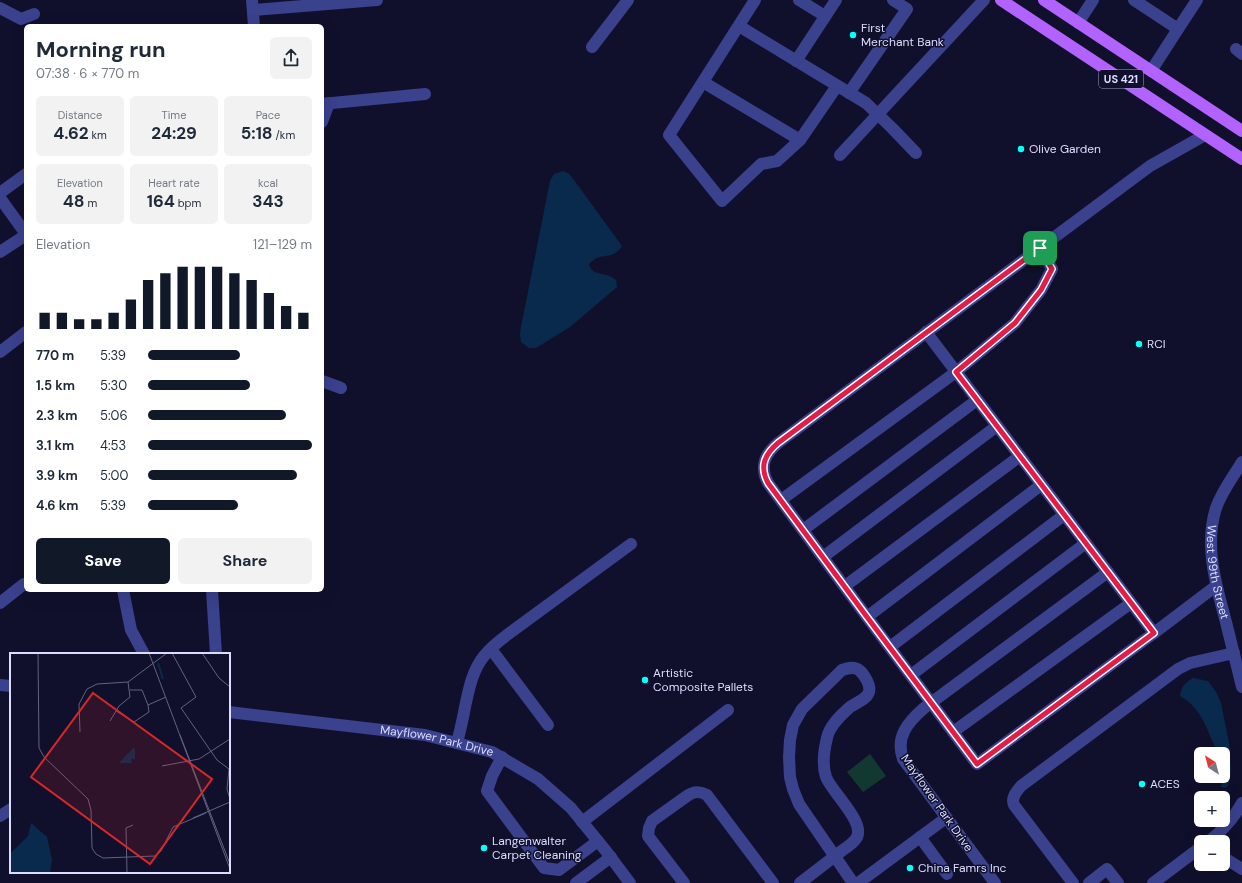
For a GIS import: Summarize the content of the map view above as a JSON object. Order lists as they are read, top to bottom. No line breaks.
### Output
{"streets":{"main road":["US 421"],"street":["West 99th Street","Mayflower Park Drive"]},"places":["First Merchant Bank","Olive Garden","RCI","Artistic Composite Pallets","ACES","Langenwalter Carpet Cleaning","China Famrs Inc"],"north":"top left","page":{"heading":["Morning run","07:38 · 6 × 770 m"],"stats":[["Distance","4.62 km"],["Time","24:29"],["Pace","5:18 /km"],["Elevation","48 m"],["Heart rate","164 bpm"],["kcal","343"]],"chart":["Elevation","121–129 m"],"list":[{"name":"770 m","note":"5:39"},{"name":"1.5 km","note":"5:30"},{"name":"2.3 km","note":"5:06"},{"name":"3.1 km","note":"4:53"},{"name":"3.9 km","note":"5:00"},{"name":"4.6 km","note":"5:39"}],"buttons":["Save","Share"],"map_buttons":["+","−"]}}
